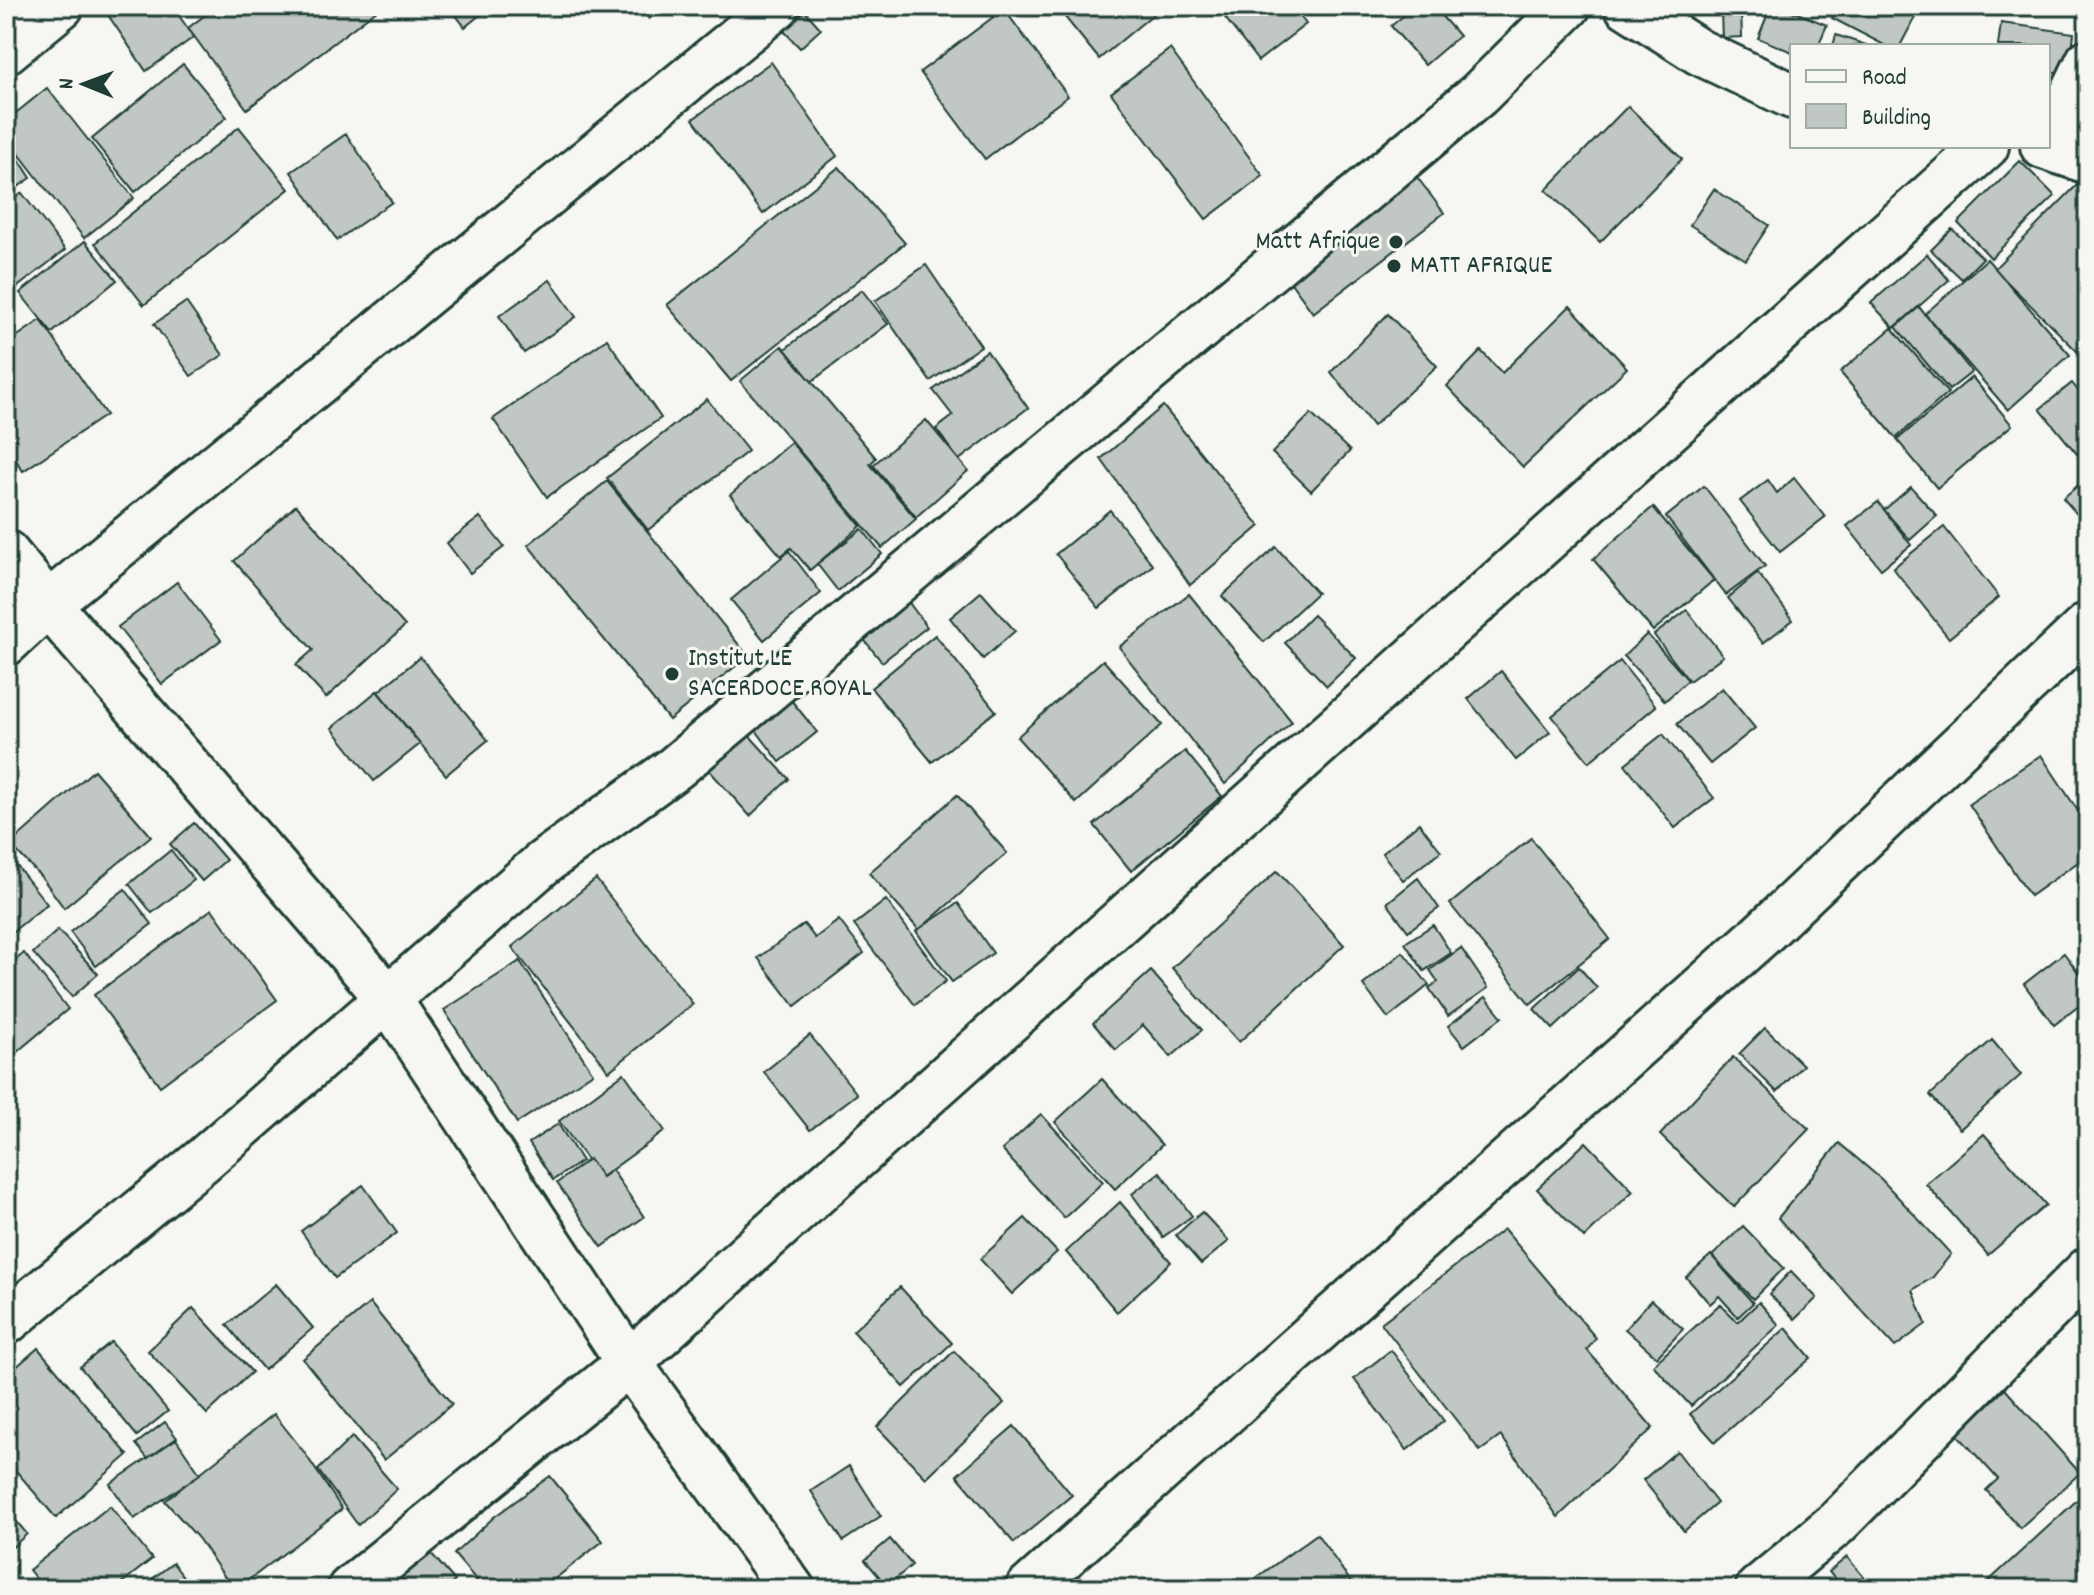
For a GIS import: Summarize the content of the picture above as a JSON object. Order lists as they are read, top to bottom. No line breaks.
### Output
{"places":["Matt Afrique","MATT AFRIQUE","Institut LE SACERDOCE ROYAL"],"legend":["Road","Building"],"north":"left"}
